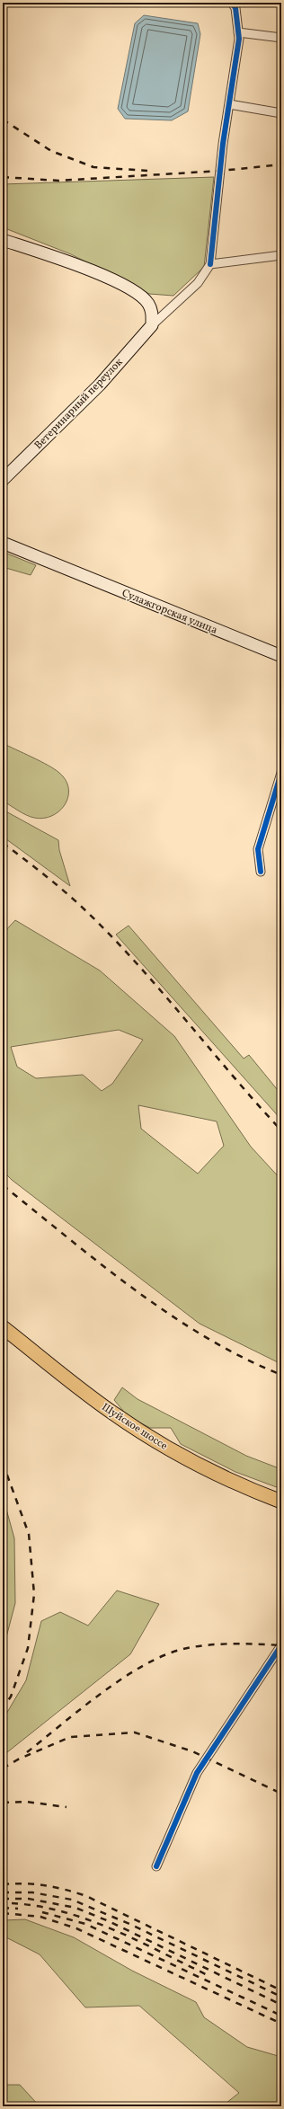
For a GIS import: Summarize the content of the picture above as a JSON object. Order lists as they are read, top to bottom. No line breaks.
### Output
{"streets":{"main road":["Ветеринарный переулок","Сулажгорская улица","Шуйское шоссе"]}}
